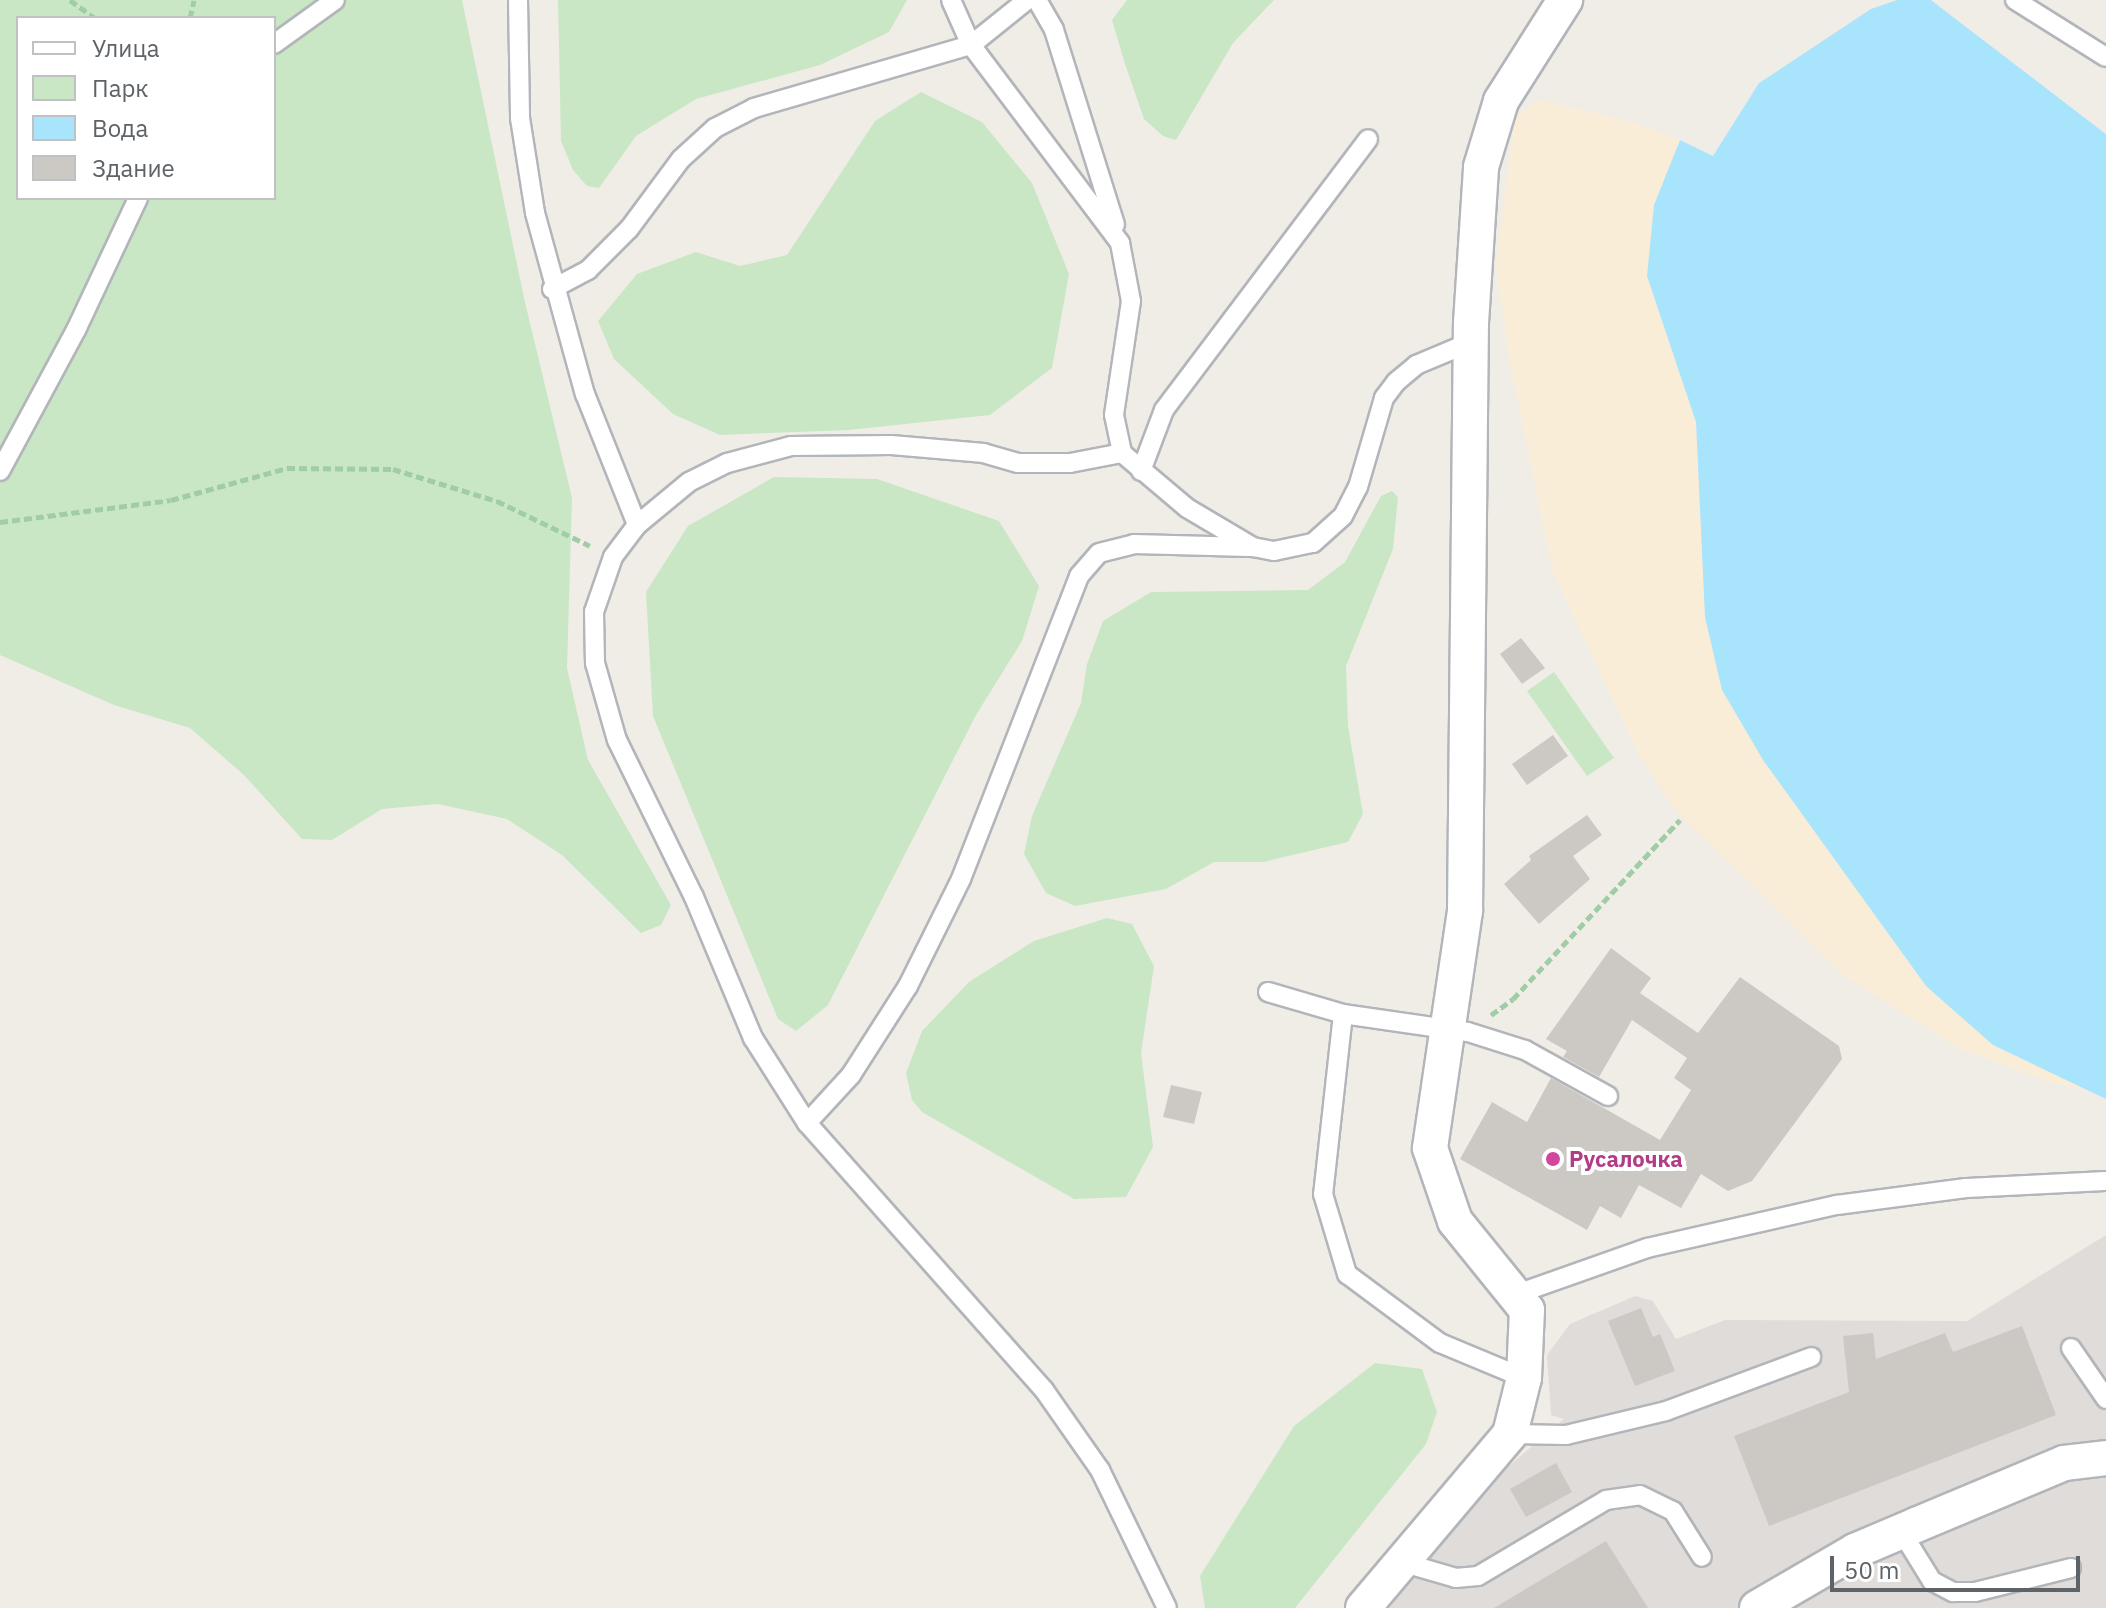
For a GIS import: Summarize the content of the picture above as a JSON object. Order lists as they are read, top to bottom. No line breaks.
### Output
{"places":["Русалочка"],"legend":["Улица","Парк","Вода","Здание"],"scale_bar":"50 m"}
